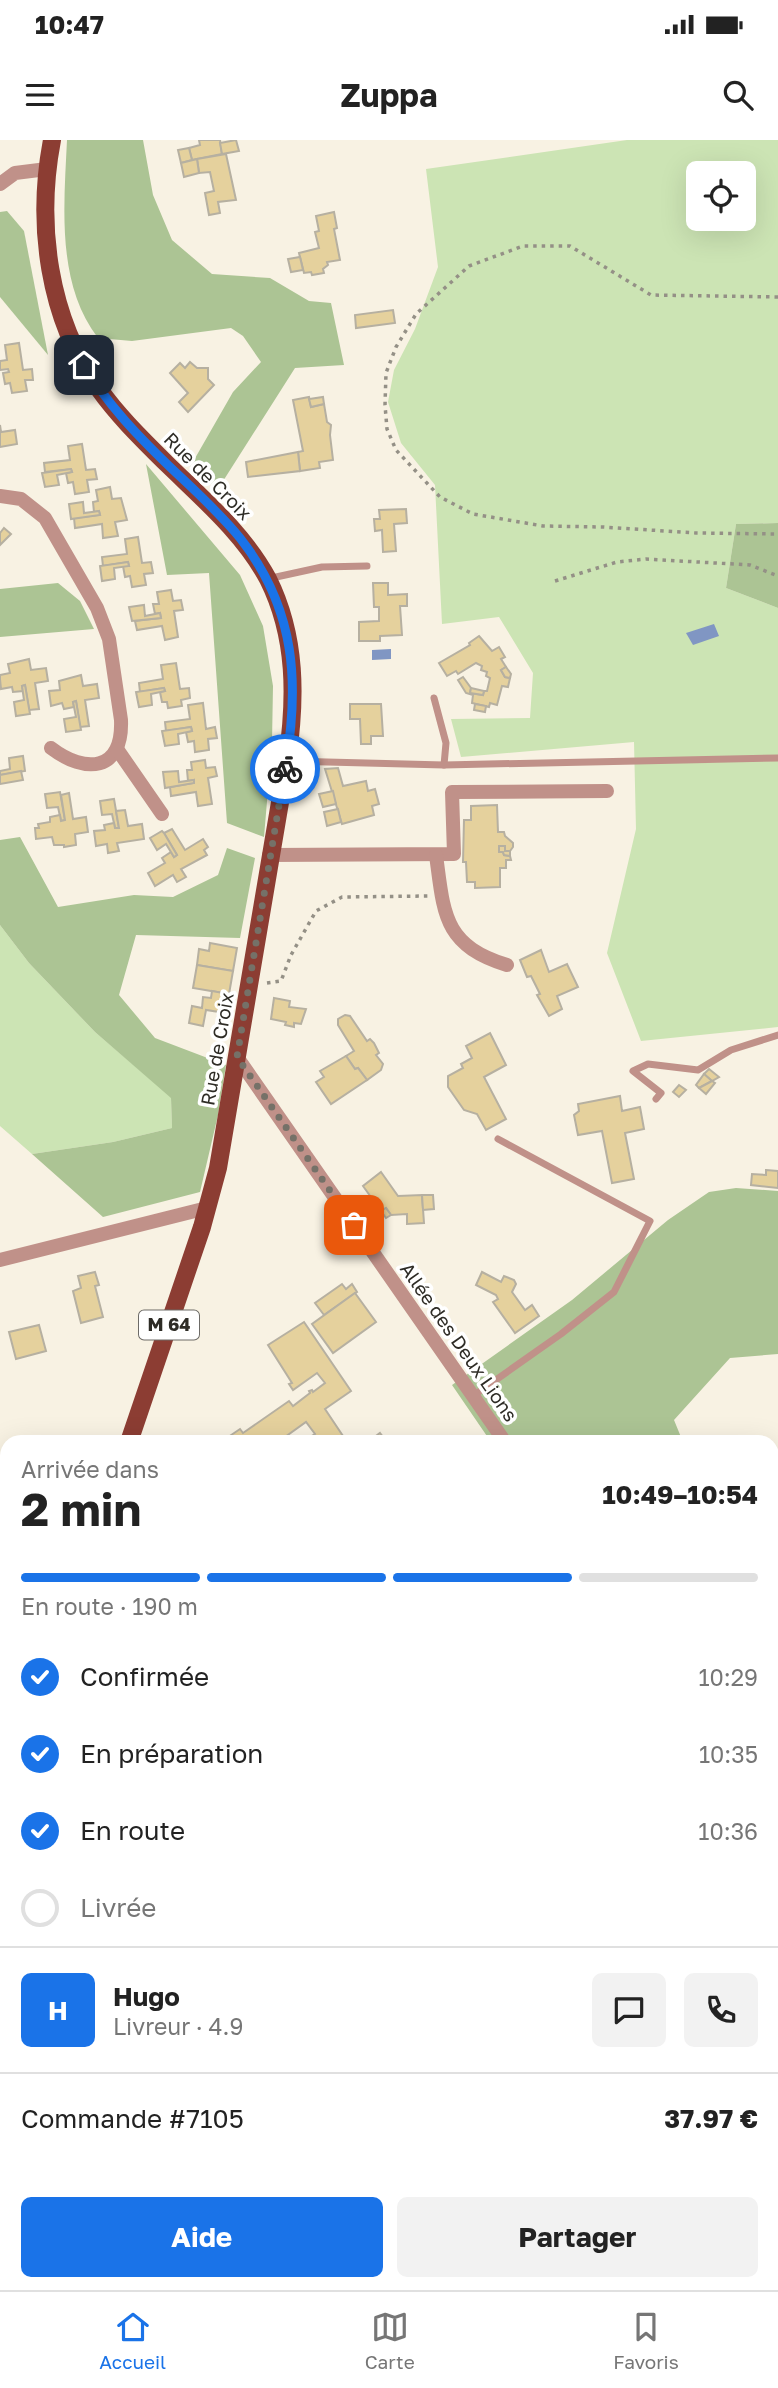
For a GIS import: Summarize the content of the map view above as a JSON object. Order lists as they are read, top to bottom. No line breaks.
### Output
{"streets":{"main road":["Rue de Croix","M 64"],"street":["Allée des Deux Lions"]},"crossings":[["Rue de Croix","M 64"],["Rue de Croix","Allée des Deux Lions"]],"page":{"status":"10:47","header":"Zuppa","heading":["2 min","Arrivée dans","10:49–10:54"],"panel":["Hugo","Livreur · 4.9","Commande #7105","37.97 €"],"bar":"En route · 190 m","list":[["Confirmée","10:29"],["En préparation","10:35"],["En route","10:36"],"Livrée"],"round":"H","buttons":["Aide","Partager"],"tabs":["Accueil","Carte","Favoris"]}}
